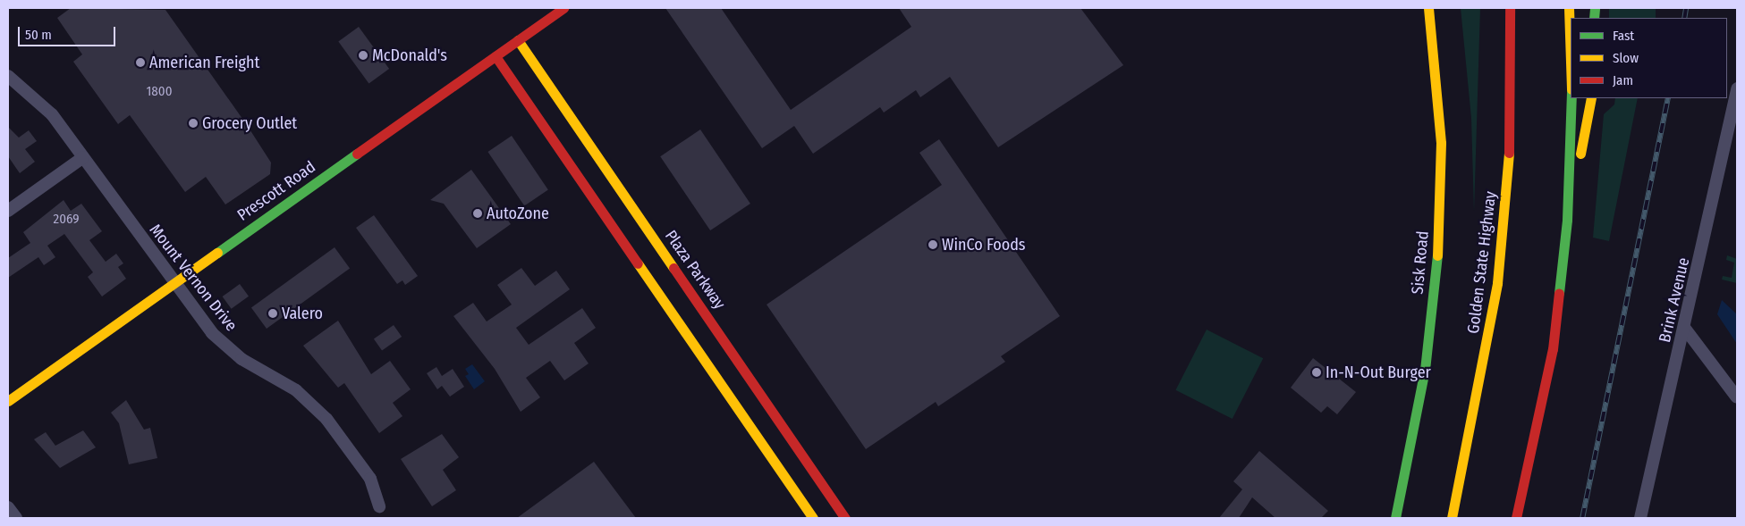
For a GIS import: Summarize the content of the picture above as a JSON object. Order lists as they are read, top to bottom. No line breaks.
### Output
{"streets":{"main road":["Prescott Road","Sisk Road","Golden State Highway","Plaza Parkway"],"street":["Mount Vernon Drive","Brink Avenue"]},"crossings":[["Prescott Road","Plaza Parkway"],["Prescott Road","Mount Vernon Drive"]],"places":["McDonald's","American Freight","Grocery Outlet","AutoZone","WinCo Foods","Valero","In-N-Out Burger"],"house_numbers":["1800","2069"],"legend":["Fast","Slow","Jam"],"scale_bar":"50 m"}
